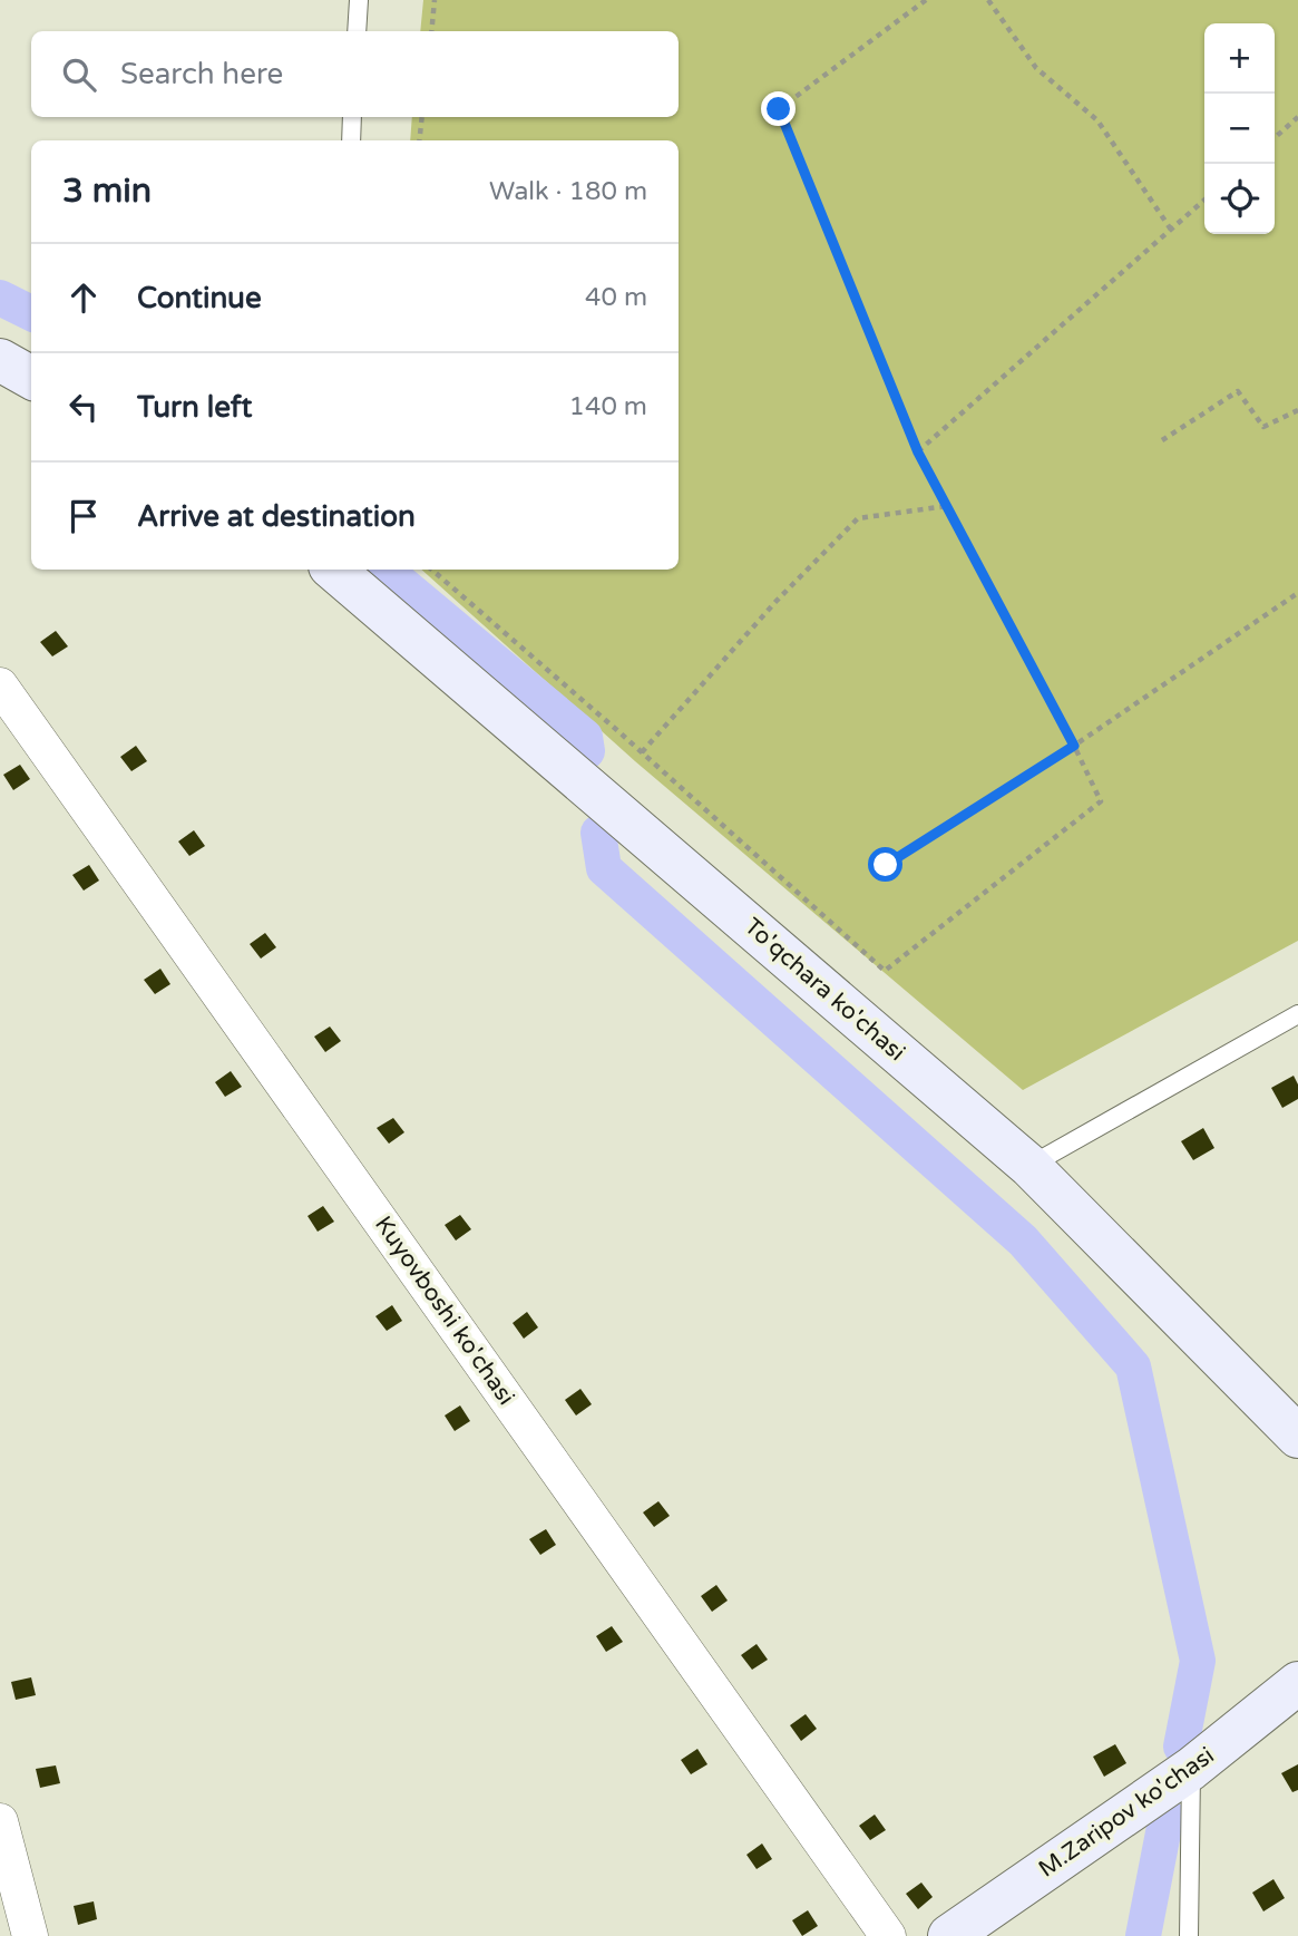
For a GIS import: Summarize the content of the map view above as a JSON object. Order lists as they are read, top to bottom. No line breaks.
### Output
{"streets":{"street":["To'qchara ko'chasi","Kuyovboshi ko'chasi","M.Zaripov ko'chasi"]},"page":{"map_buttons":["+","−"],"search":"Search here","heading":["3 min","Walk · 180 m"],"list":[["Continue","40 m"],["Turn left","140 m"],"Arrive at destination"]}}
